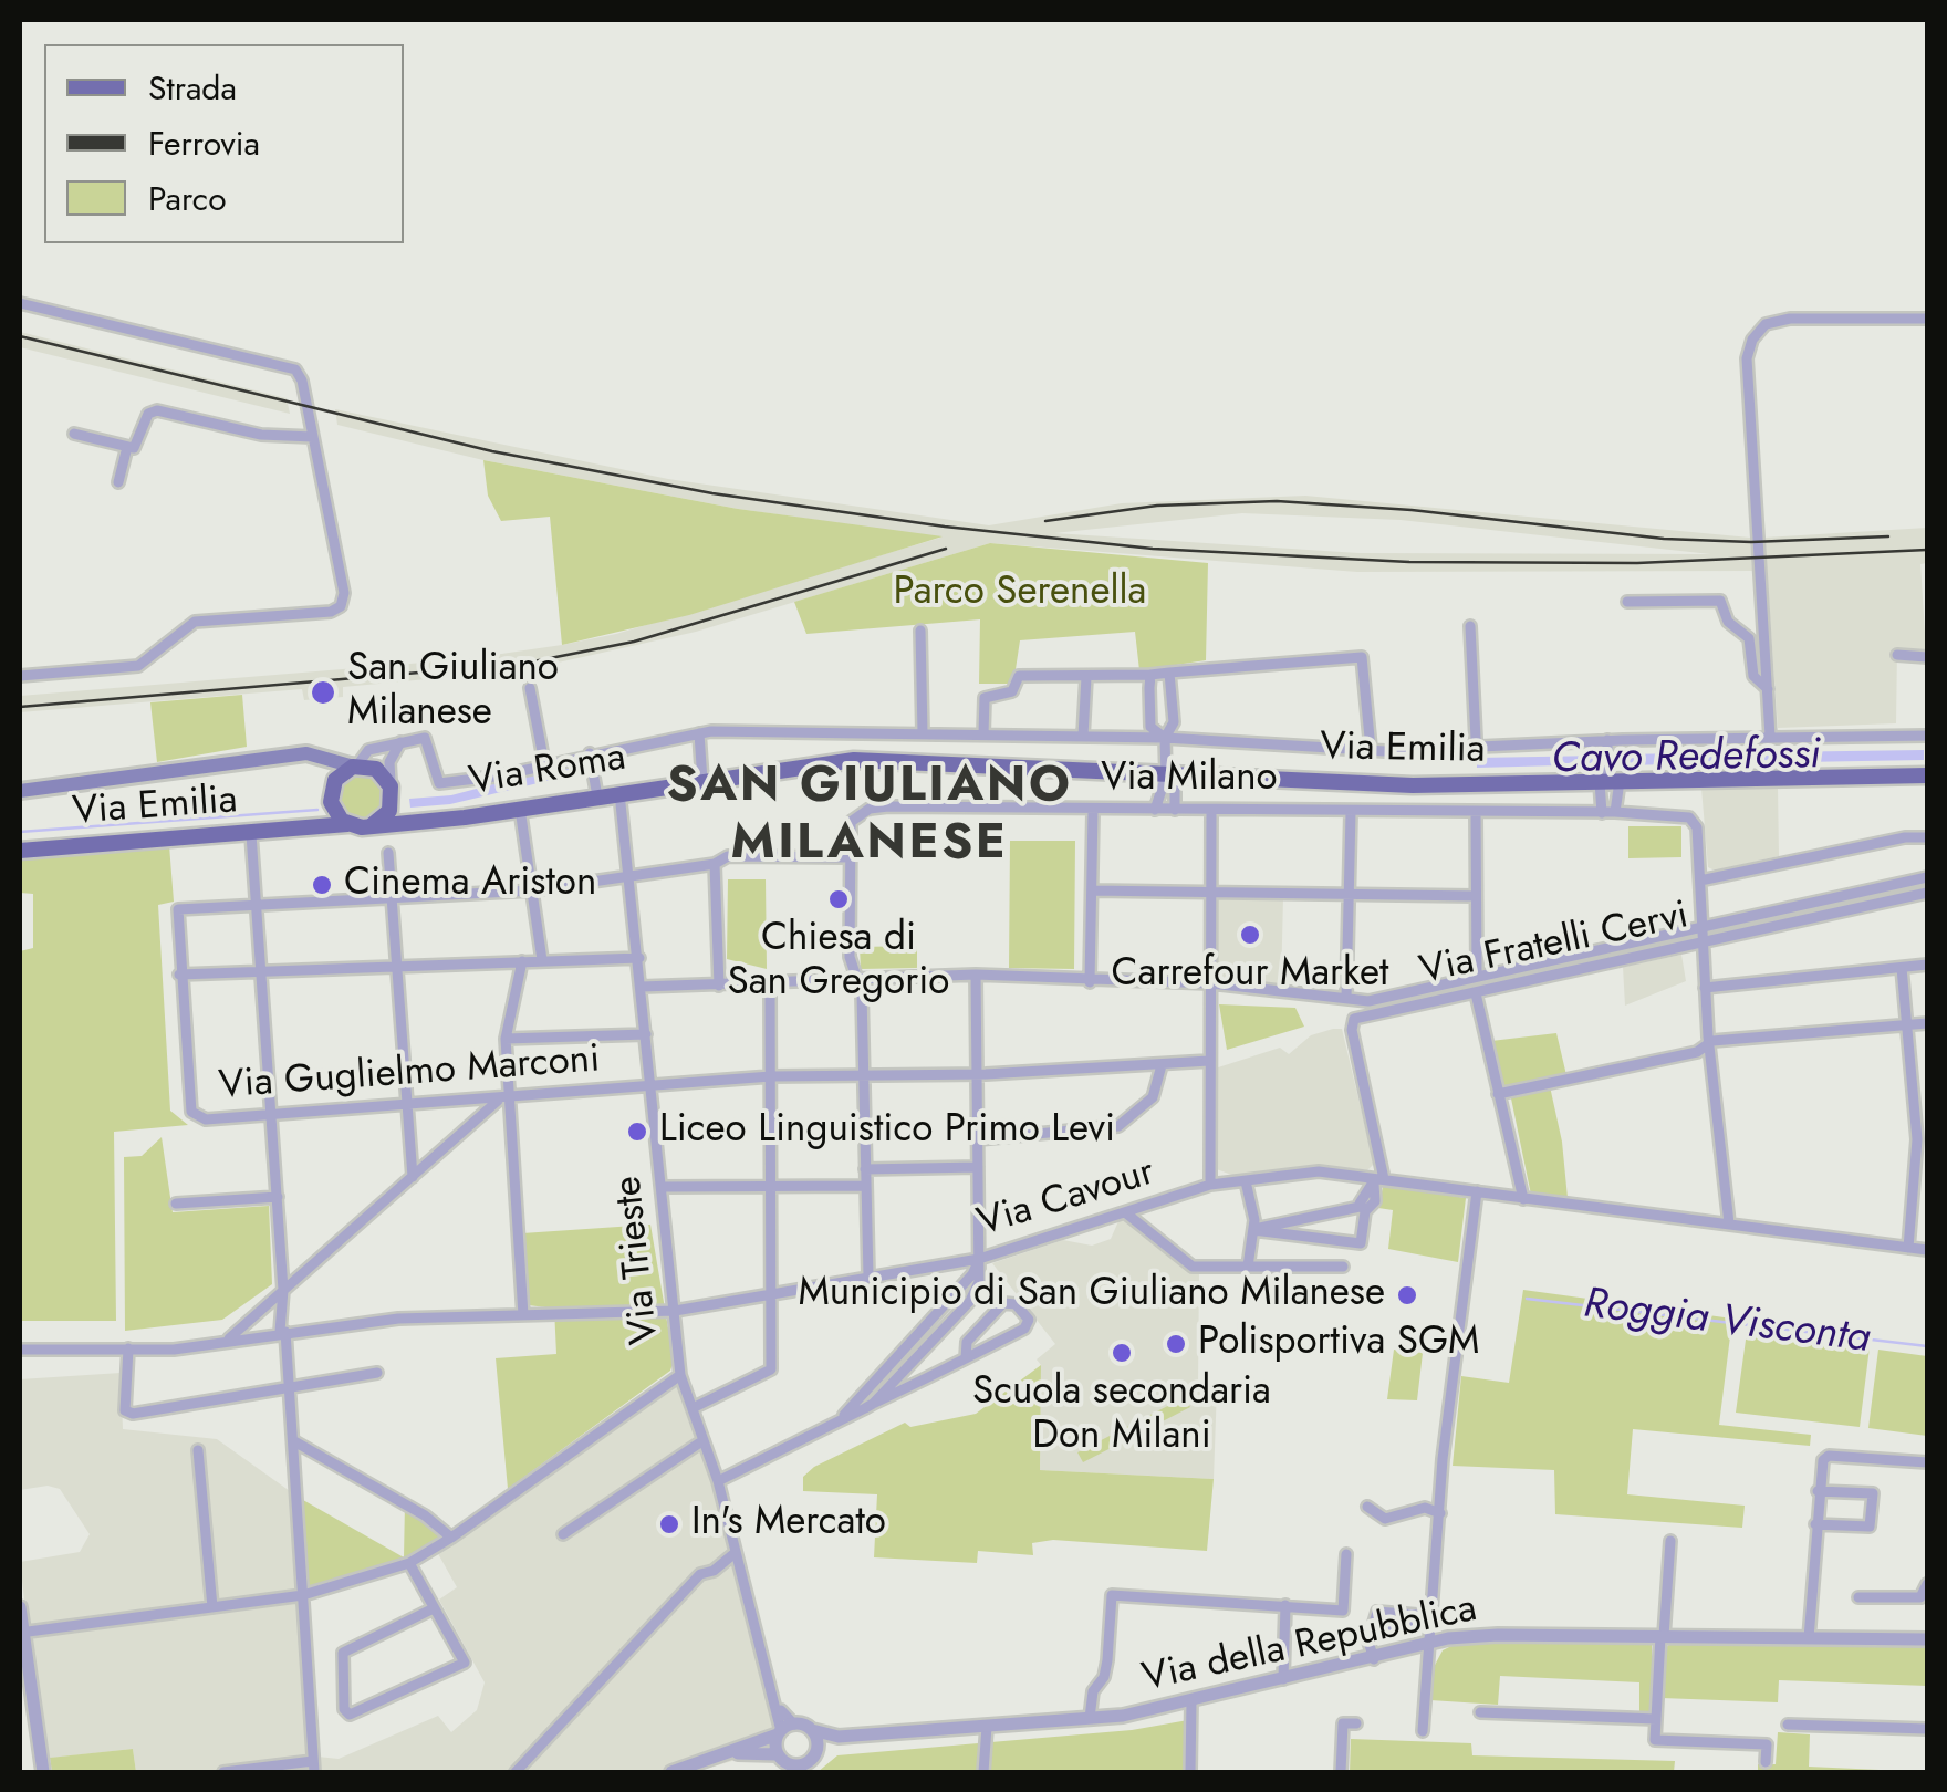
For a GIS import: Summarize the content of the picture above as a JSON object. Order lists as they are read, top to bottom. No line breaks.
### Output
{"streets":{"main road":["Via Emilia","Via Roma"],"street":["Via Milano","Via Fratelli Cervi","Via Guglielmo Marconi","Via Cavour","Via Trieste","Via della Repubblica"]},"crossings":[["Via Emilia","Via Roma"],["Via Roma","Via Trieste"],["Via Fratelli Cervi","Via Trieste"],["Via Guglielmo Marconi","Via Trieste"],["Via Cavour","Via Trieste"],["Via Trieste","Via della Repubblica"]],"districts":["SAN GIULIANO MILANESE"],"water":["Cavo Redefossi","Roggia Visconta"],"parks":["Parco Serenella"],"places":["San Giuliano Milanese","Cinema Ariston","Chiesa di San Gregorio","Carrefour Market","Liceo Linguistico Primo Levi","Municipio di San Giuliano Milanese","Polisportiva SGM","Scuola secondaria Don Milani","In's Mercato"],"legend":["Strada","Ferrovia","Parco"]}
